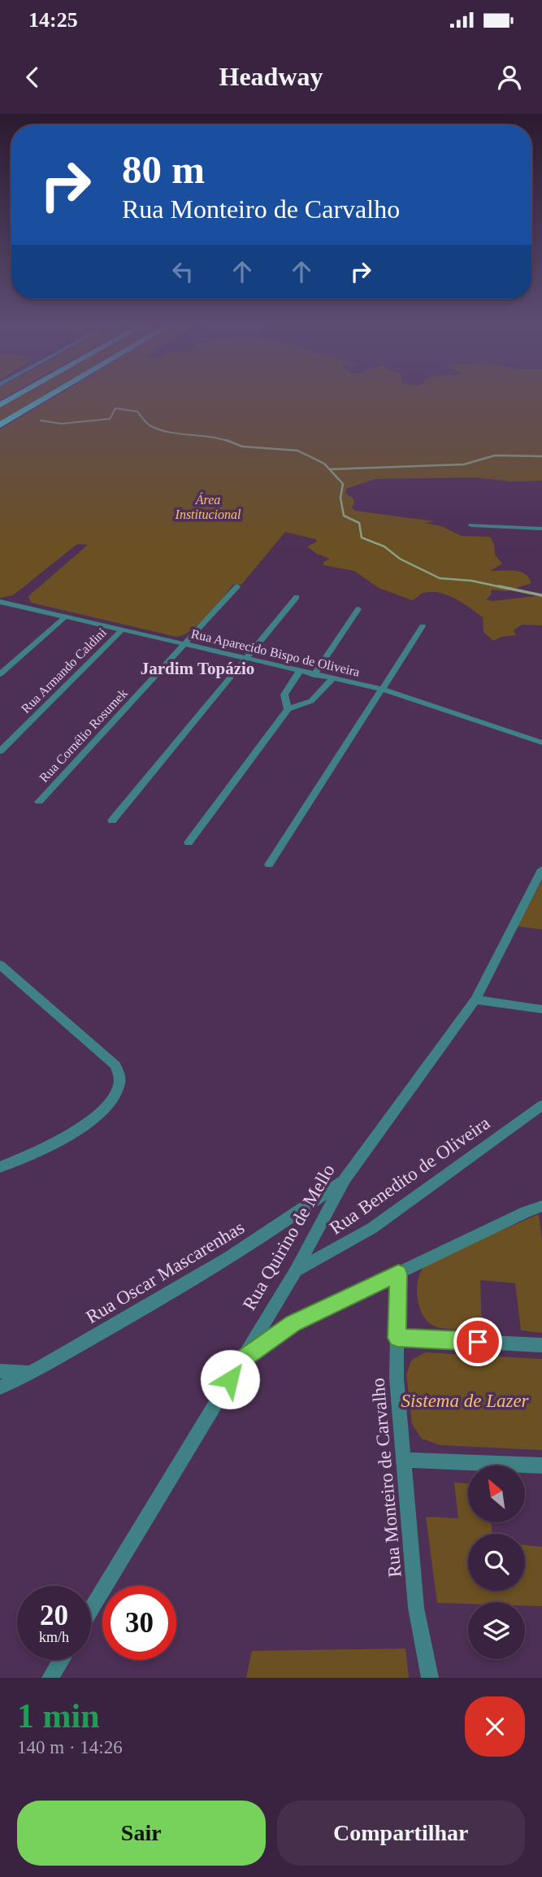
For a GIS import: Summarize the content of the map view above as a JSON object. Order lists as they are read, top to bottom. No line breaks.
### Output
{"streets":{"street":["Rua Aparecido Bispo de Oliveira","Rua Armando Caldini","Rua Cornélio Rosumek","Rua Benedito de Oliveira","Rua Quirino de Mello","Rua Oscar Mascarenhas","Rua Monteiro de Carvalho"]},"crossings":[["Rua Aparecido Bispo de Oliveira","Rua Armando Caldini"],["Rua Aparecido Bispo de Oliveira","Rua Cornélio Rosumek"],["Rua Benedito de Oliveira","Rua Quirino de Mello"],["Rua Quirino de Mello","Rua Oscar Mascarenhas"]],"districts":["Jardim Topázio"],"parks":["Área Institucional","Sistema de Lazer"],"north":"top left","page":{"status":"14:25","header":"Headway","turn":["80 m","Rua Monteiro de Carvalho"],"speed":"20 km/h","limit":"30","heading":["1 min","140 m · 14:26"],"buttons":["Sair","Compartilhar"]}}
